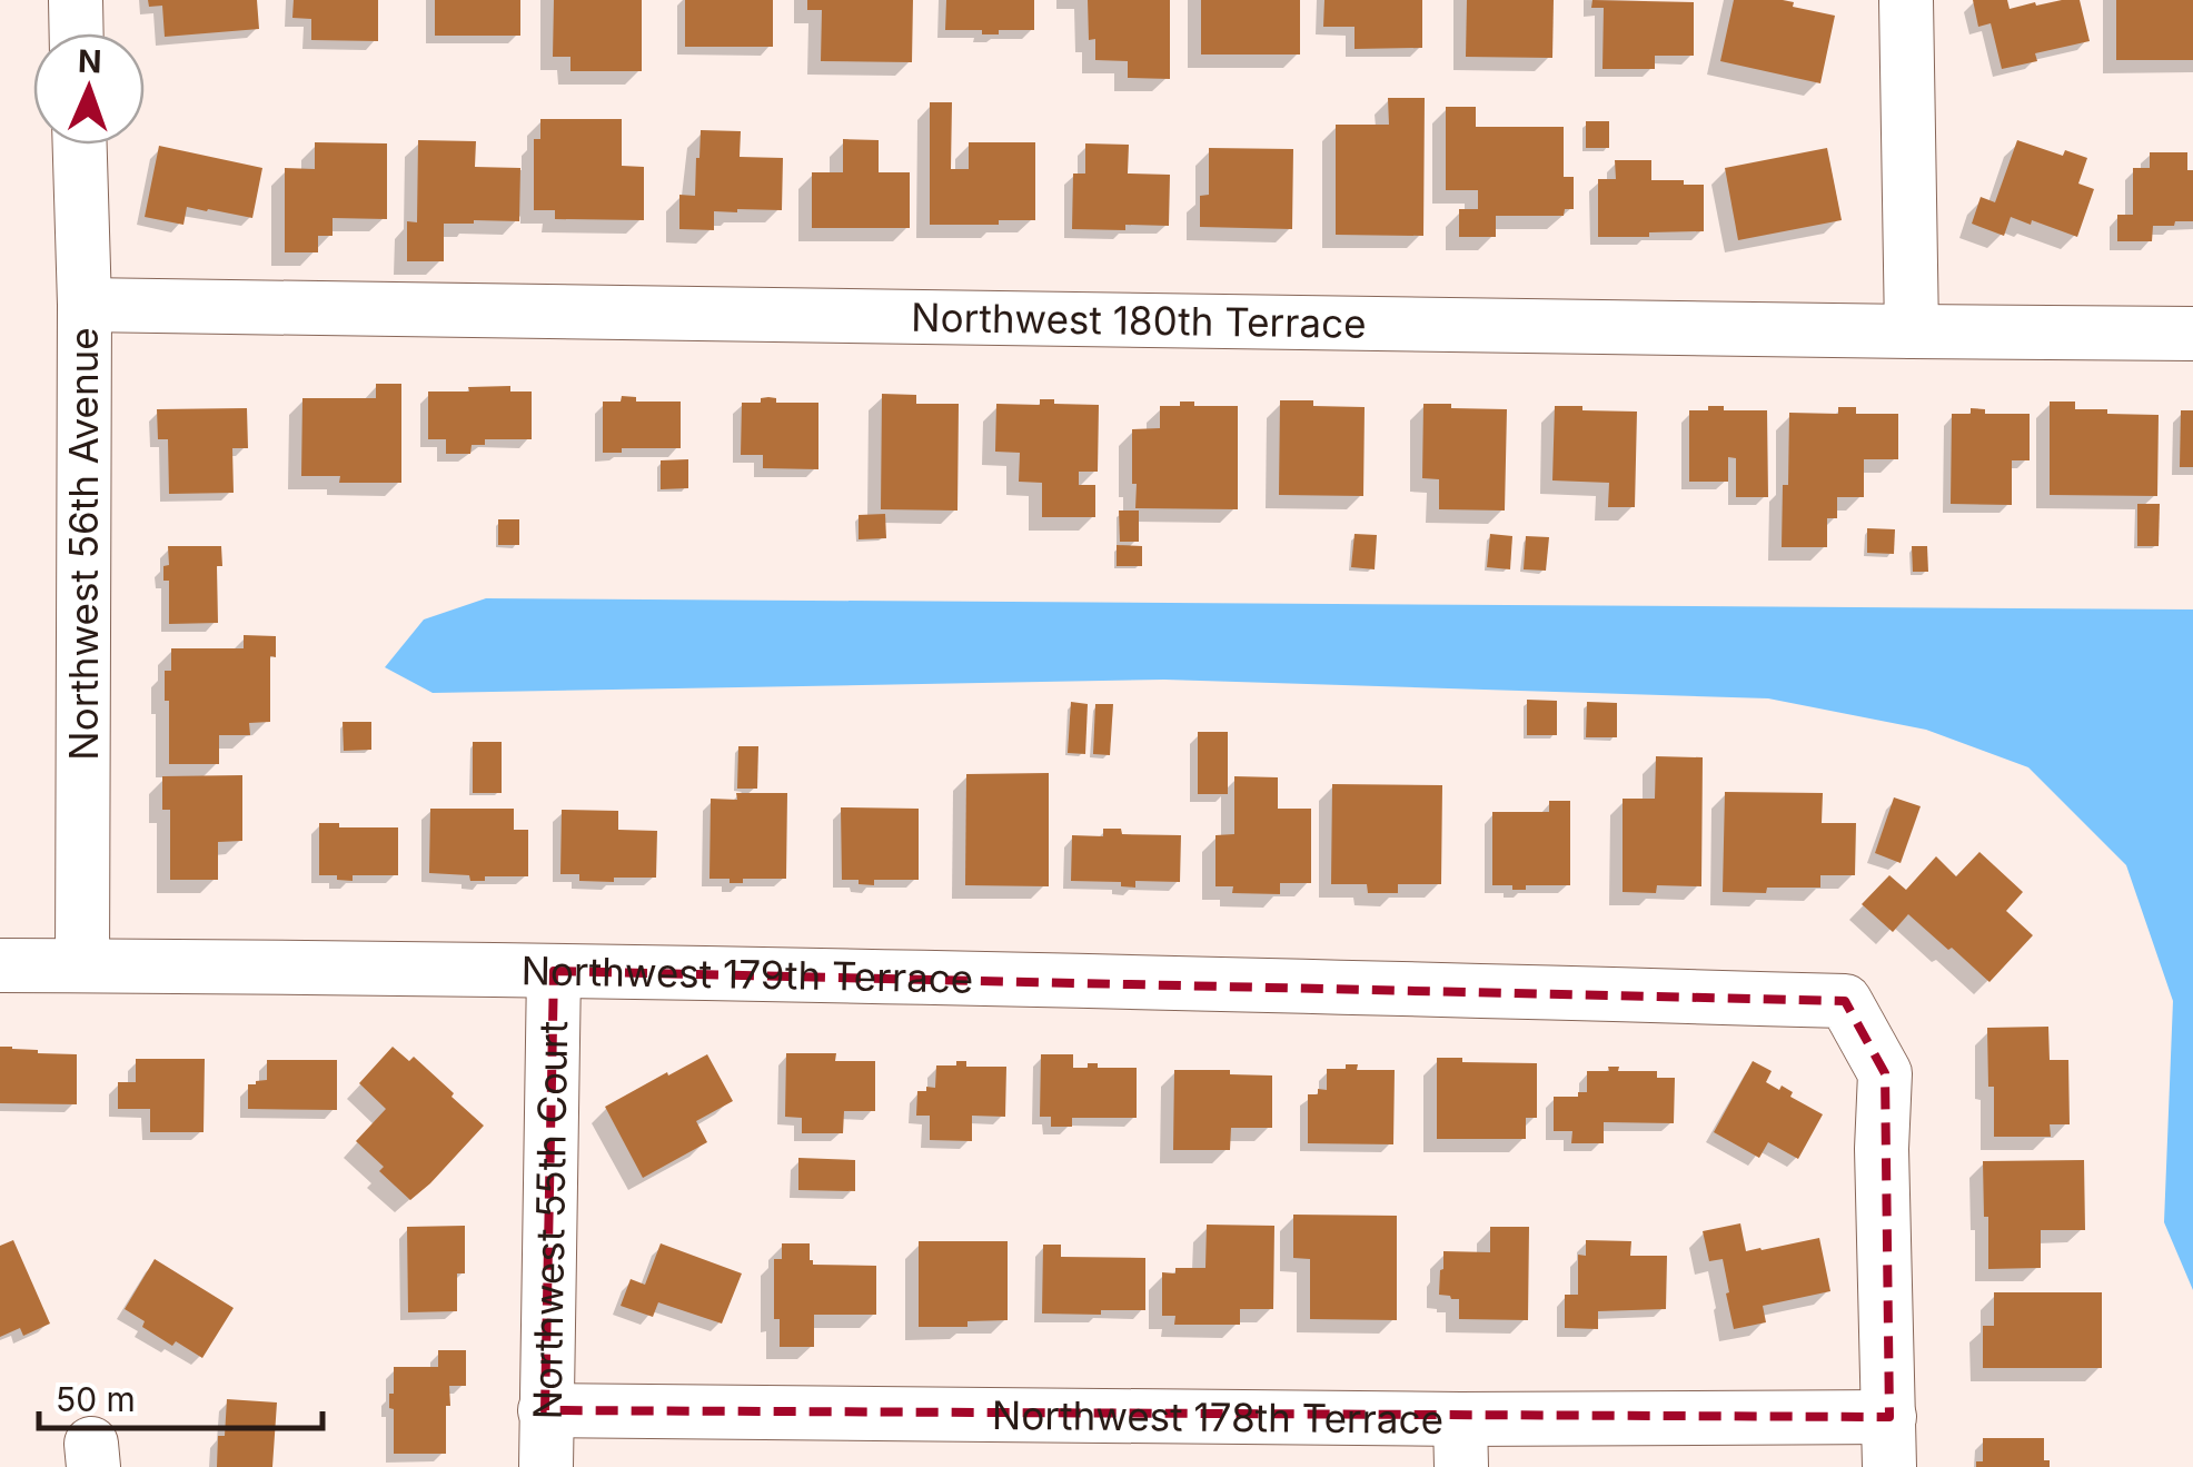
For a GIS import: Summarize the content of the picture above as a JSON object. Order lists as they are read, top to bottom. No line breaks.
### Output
{"streets":{"street":["Northwest 180th Terrace","Northwest 56th Avenue","Northwest 179th Terrace","Northwest 55th Court","Northwest 178th Terrace"]},"crossings":[["Northwest 180th Terrace","Northwest 56th Avenue"],["Northwest 56th Avenue","Northwest 179th Terrace"],["Northwest 179th Terrace","Northwest 55th Court"],["Northwest 179th Terrace","Northwest 178th Terrace"],["Northwest 55th Court","Northwest 178th Terrace"]],"scale_bar":"50 m","north":"top"}
